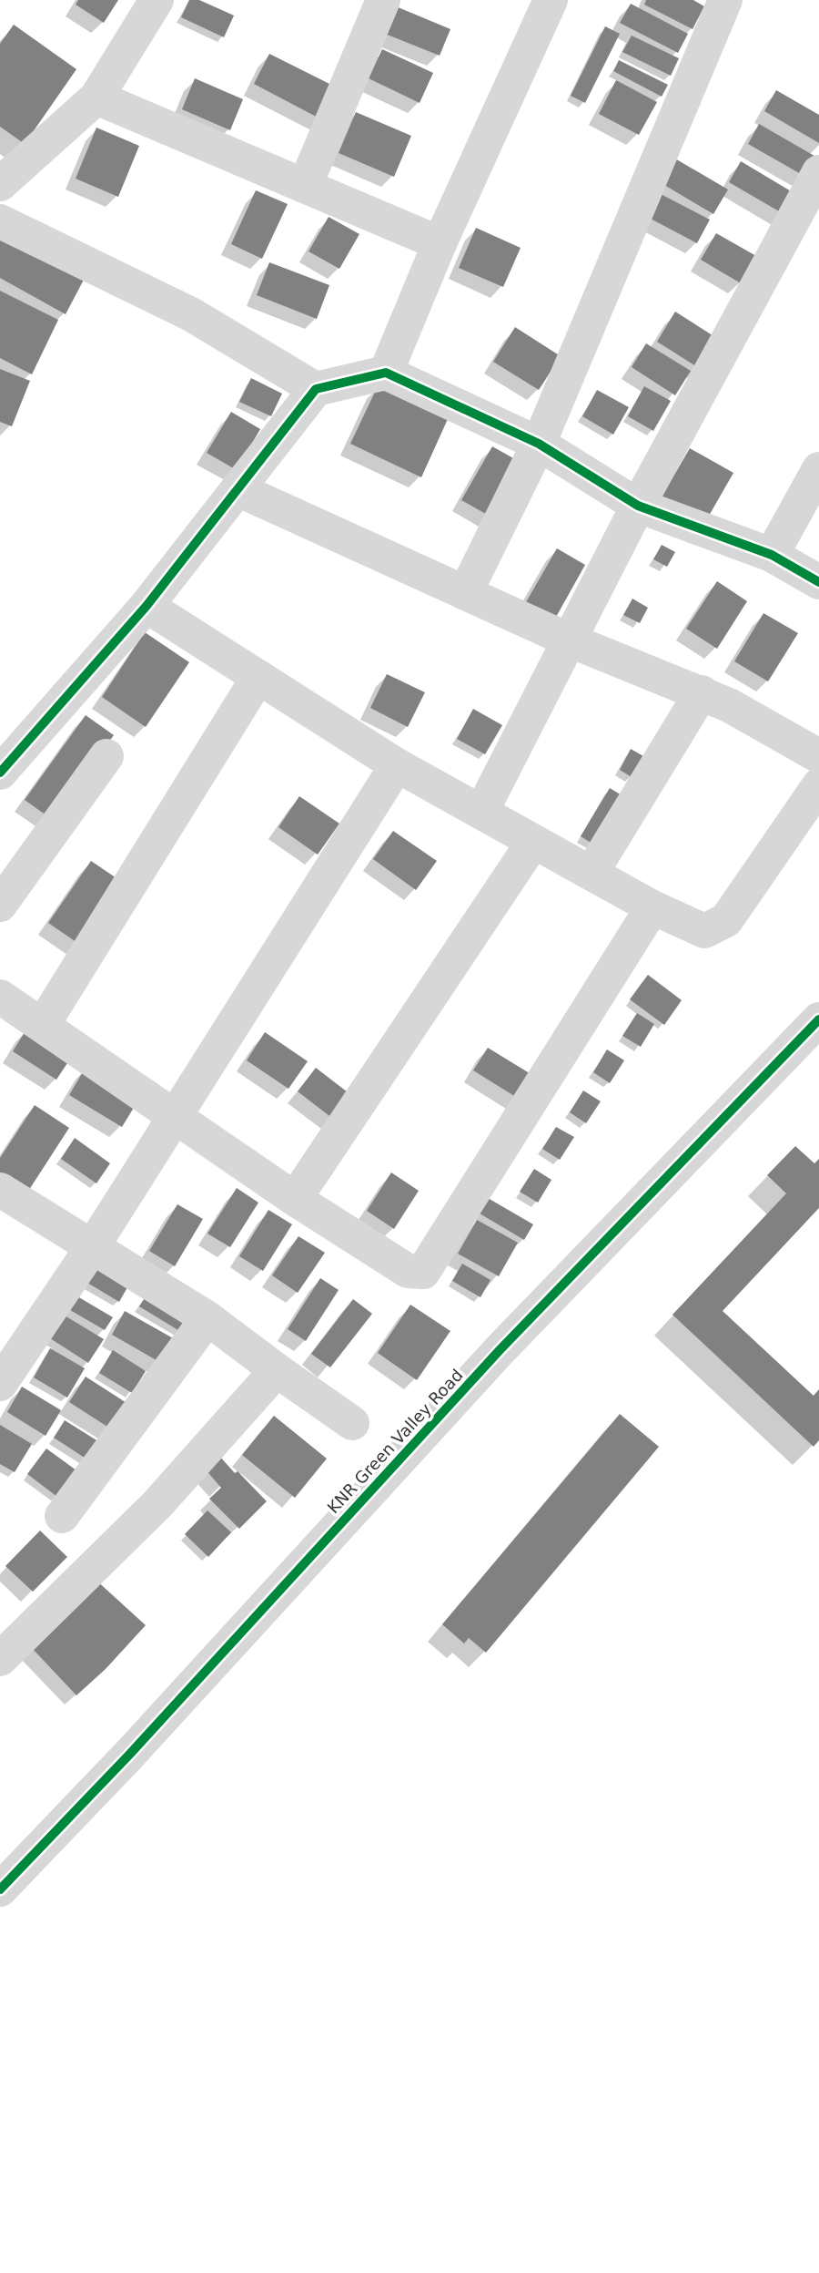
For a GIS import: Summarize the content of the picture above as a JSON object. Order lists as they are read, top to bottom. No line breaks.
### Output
{"streets":{"street":["KNR Green Valley Road"]}}
